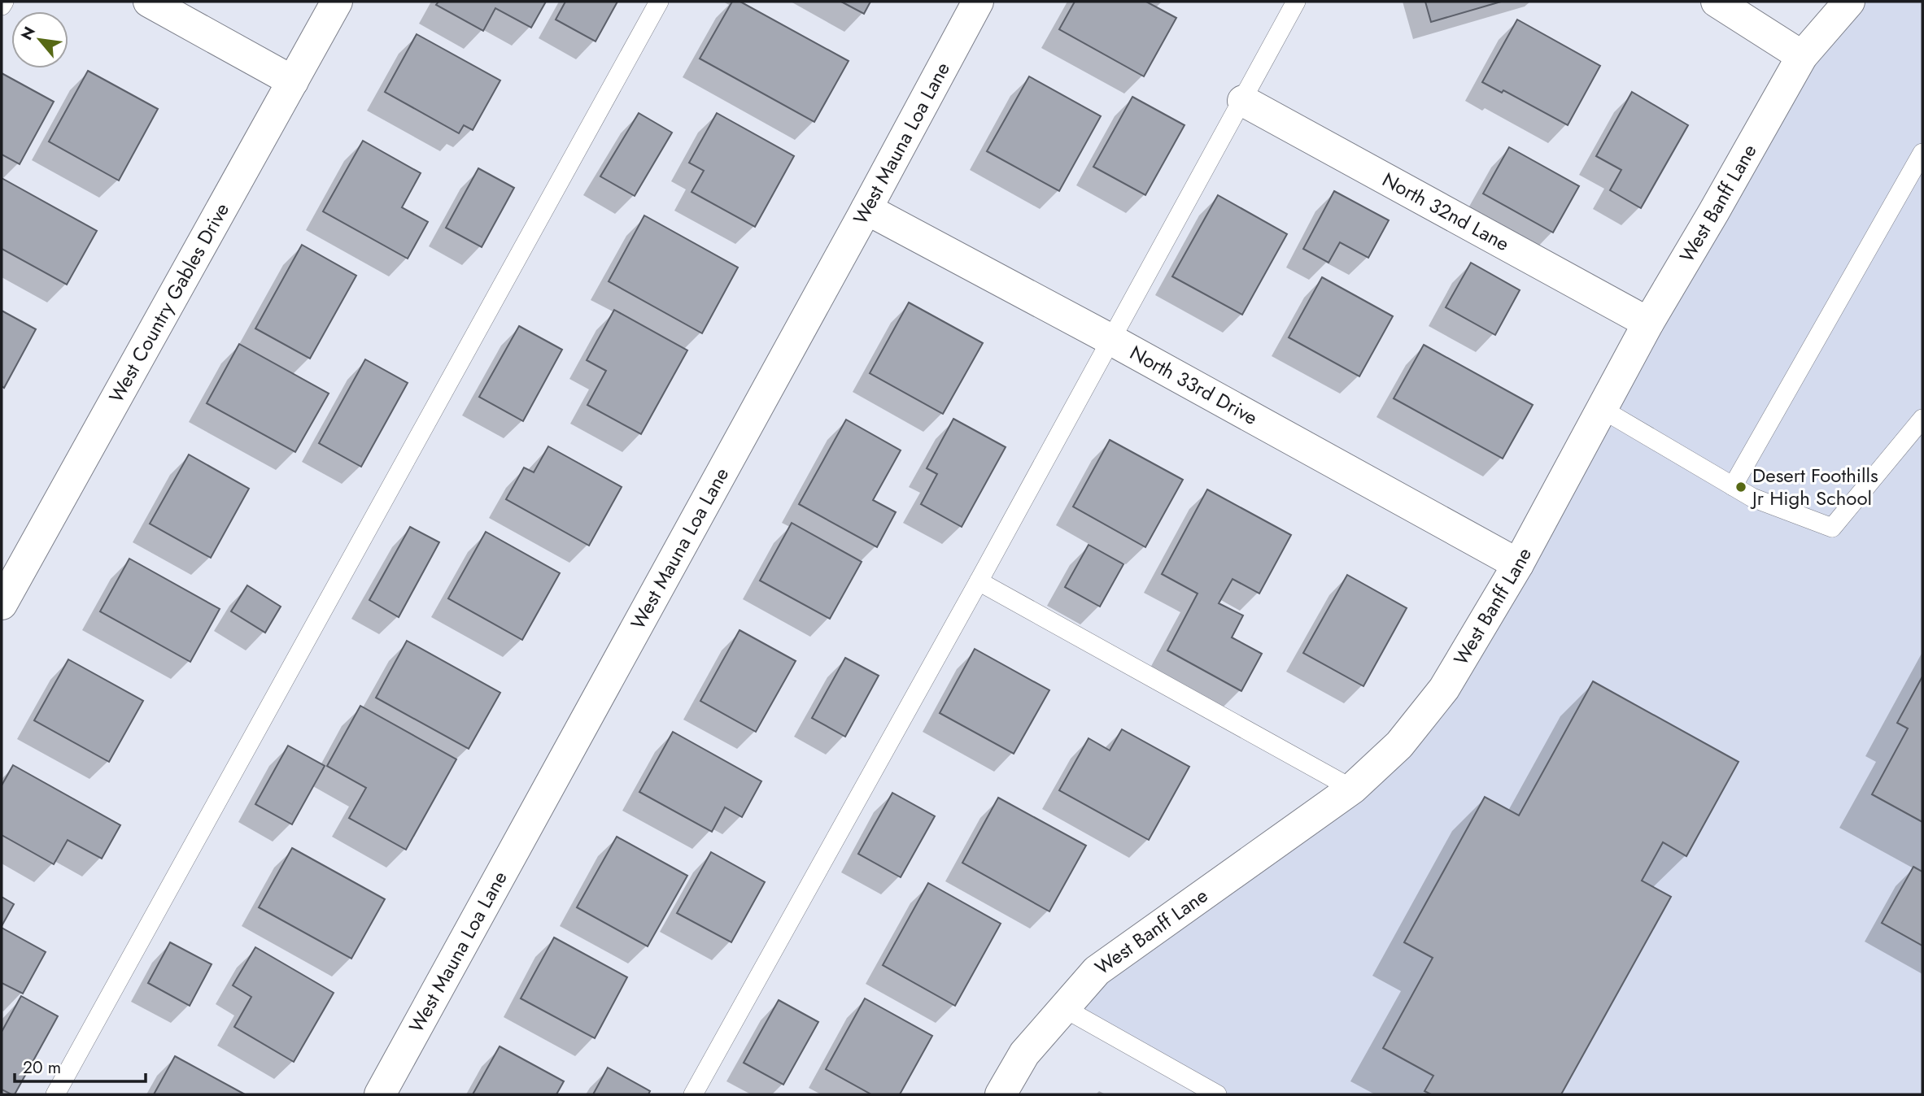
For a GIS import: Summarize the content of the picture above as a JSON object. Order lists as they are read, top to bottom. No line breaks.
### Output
{"streets":{"street":["West Mauna Loa Lane","West Banff Lane","North 32nd Lane","West Country Gables Drive","North 33rd Drive"]},"crossings":[["West Mauna Loa Lane","North 33rd Drive"],["West Banff Lane","North 32nd Lane"],["West Banff Lane","North 33rd Drive"]],"places":["Desert Foothills Jr High School"],"scale_bar":"20 m","north":"top left"}
